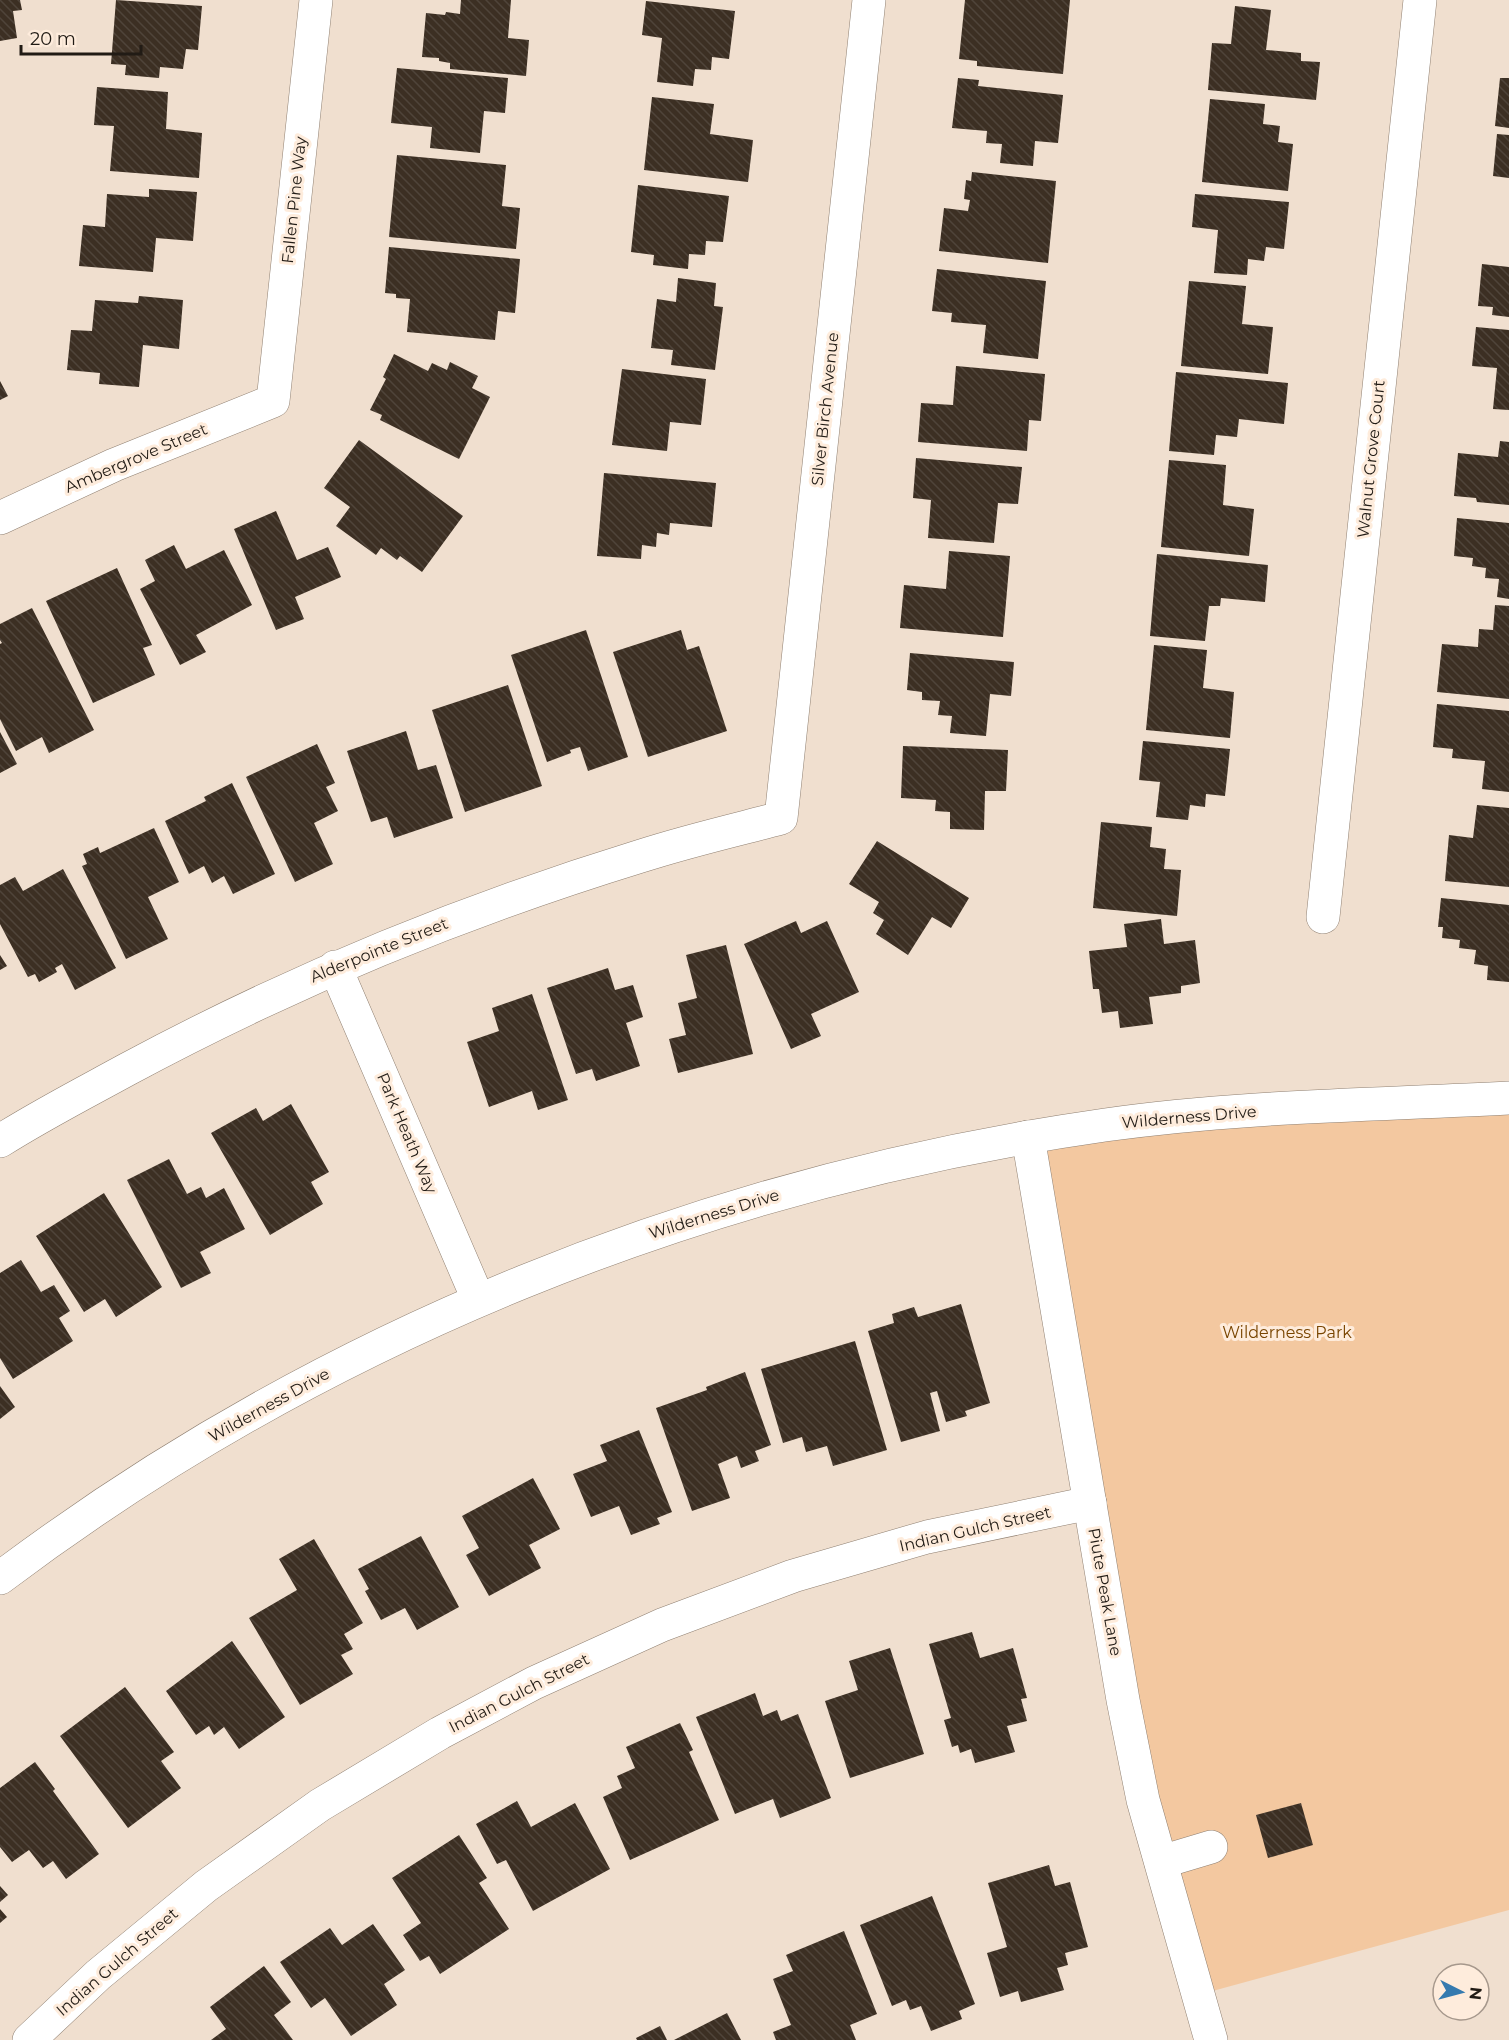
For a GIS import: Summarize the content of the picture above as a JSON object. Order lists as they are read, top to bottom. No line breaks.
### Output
{"streets":{"street":["Fallen Pine Way","Silver Birch Avenue","Ambergrove Street","Walnut Grove Court","Alderpointe Street","Wilderness Drive","Park Heath Way","Indian Gulch Street","Piute Peak Lane"]},"crossings":[["Fallen Pine Way","Ambergrove Street"],["Silver Birch Avenue","Alderpointe Street"],["Alderpointe Street","Park Heath Way"],["Wilderness Drive","Park Heath Way"],["Wilderness Drive","Piute Peak Lane"],["Indian Gulch Street","Piute Peak Lane"]],"parks":["Wilderness Park"],"scale_bar":"20 m","north":"right"}
